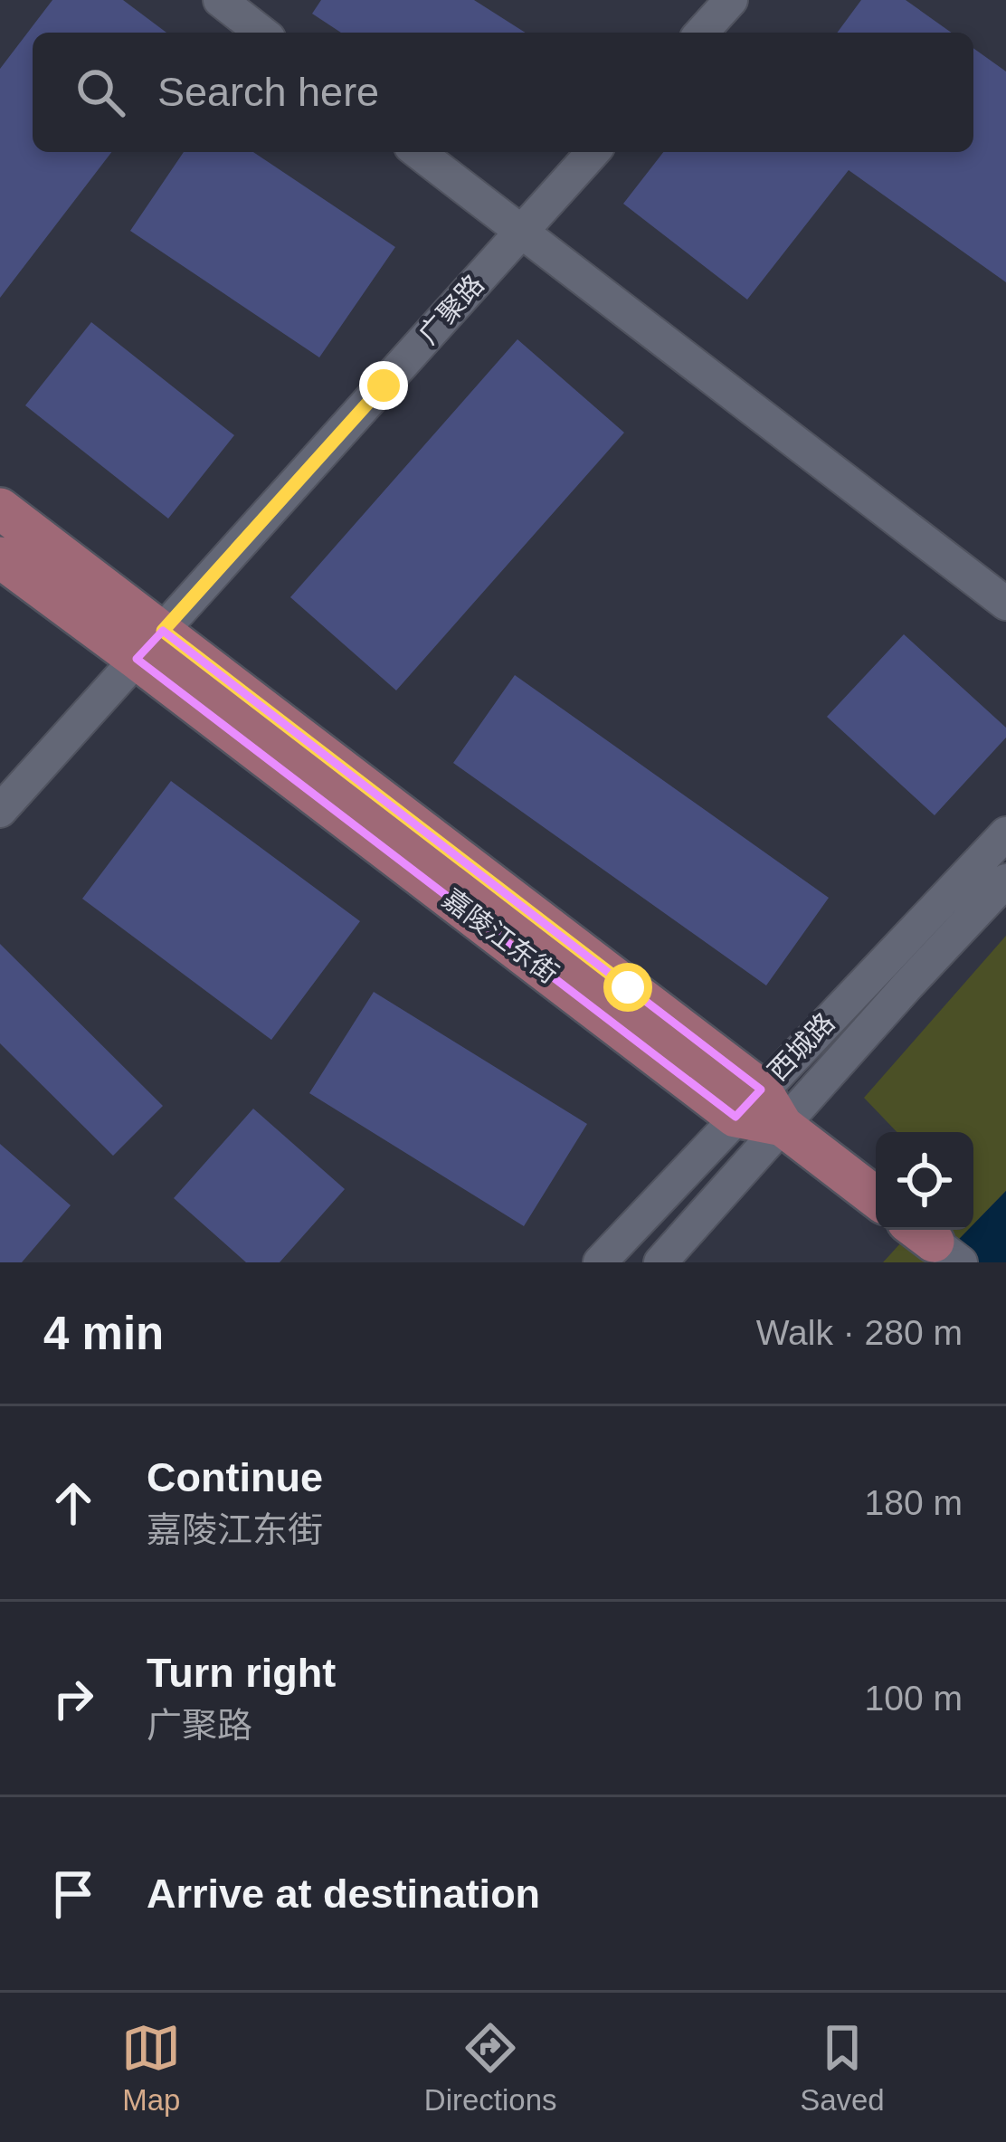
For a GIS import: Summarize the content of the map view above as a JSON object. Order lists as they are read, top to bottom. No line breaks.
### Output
{"streets":{"main road":["嘉陵江东街"],"street":["广聚路","西城路"]},"crossings":[["广聚路","嘉陵江东街"],["嘉陵江东街","西城路"]],"page":{"search":"Search here","heading":["4 min","Walk · 280 m"],"list":[["Continue","嘉陵江东街","180 m"],["Turn right","广聚路","100 m"],"Arrive at destination"],"nav":["Map","Directions","Saved"]}}
